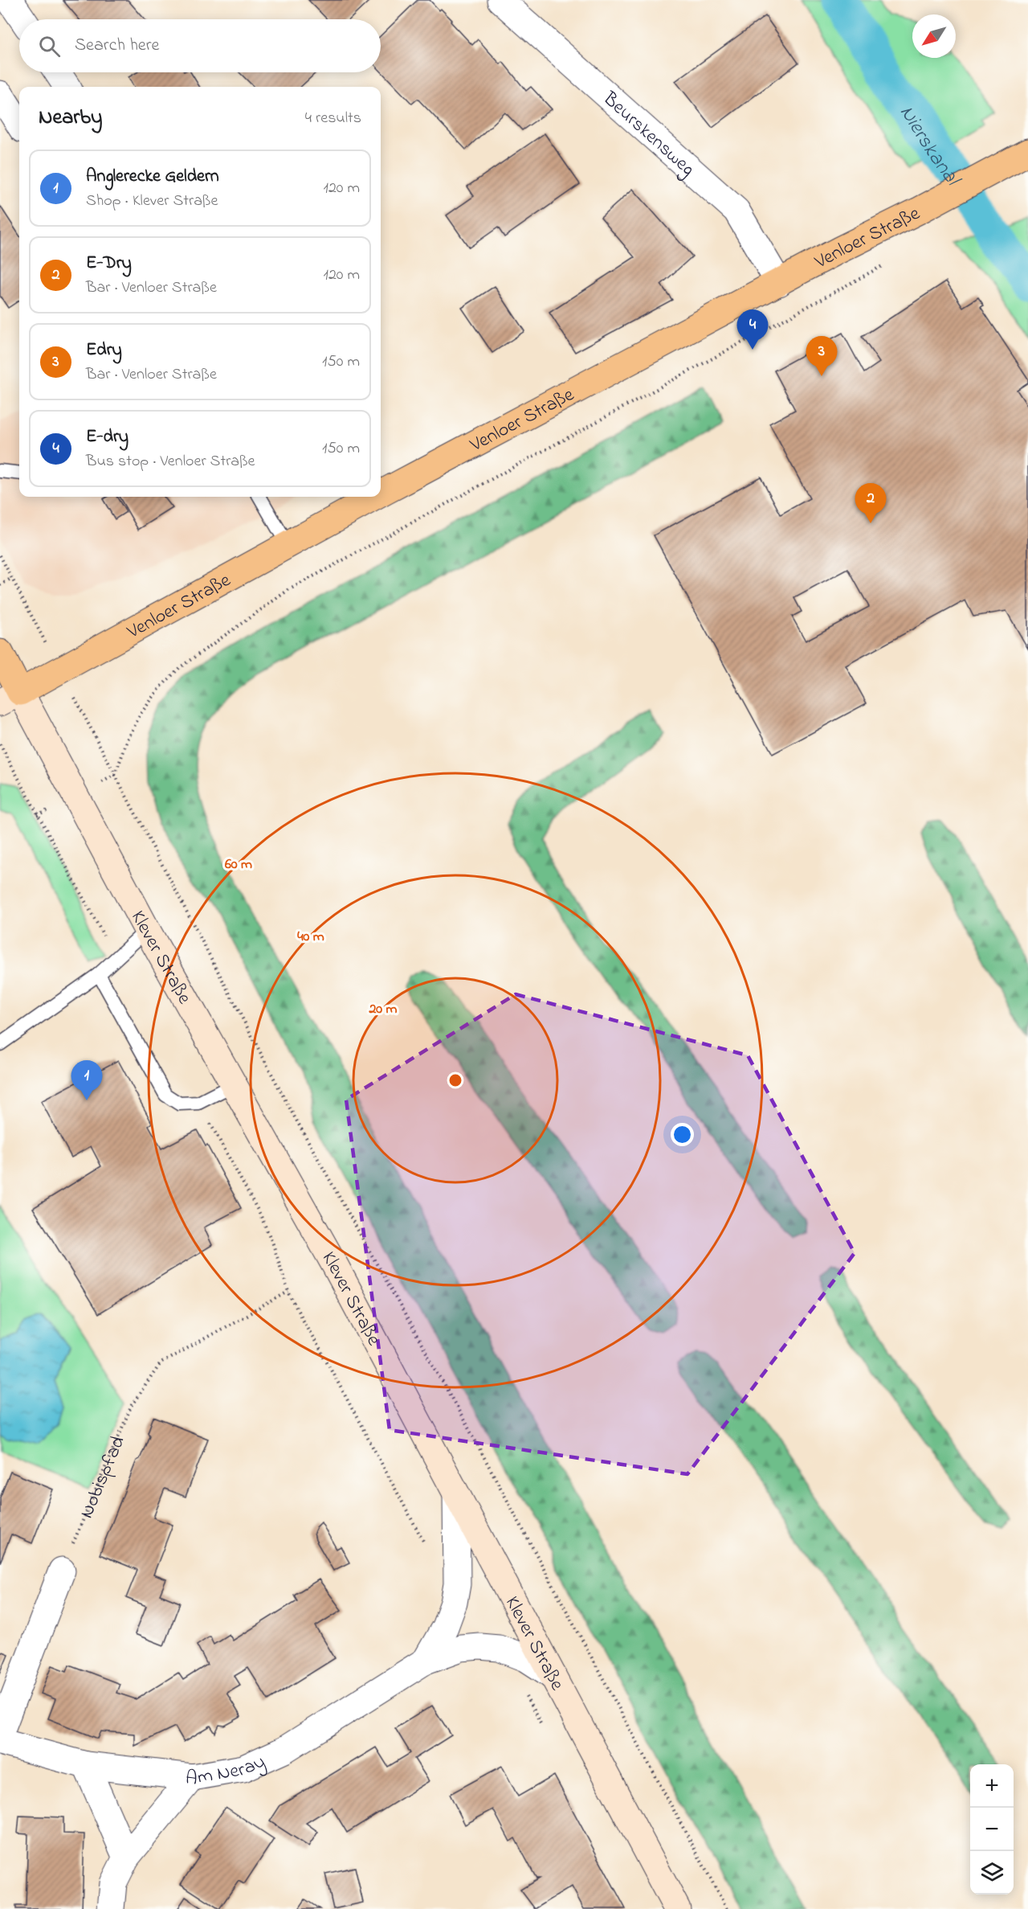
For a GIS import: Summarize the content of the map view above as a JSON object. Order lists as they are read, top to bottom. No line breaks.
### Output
{"streets":{"main road":["Venloer Straße","Klever Straße"],"street":["Beurskensweg","Am Neray"],"path":["Nobispfad"]},"crossings":[["Beurskensweg","Venloer Straße"],["Venloer Straße","Klever Straße"],["Klever Straße","Am Neray"]],"water":["Nierskanal"],"north":"bottom left","page":{"search":"Search here","heading":["Nearby","4 results"],"list":[{"mark":"1","name":"Anglerecke Geldern","note":"Shop · Klever Straße","value":"120 m"},{"mark":"2","name":"E-Dry","note":"Bar · Venloer Straße","value":"120 m"},{"mark":"3","name":"Edry","note":"Bar · Venloer Straße","value":"150 m"},{"mark":"4","name":"E-dry","note":"Bus stop · Venloer Straße","value":"150 m"}],"pins":["4","3","2","1"],"map_buttons":["+","−"]},"rings":["60 m","40 m","20 m"]}
